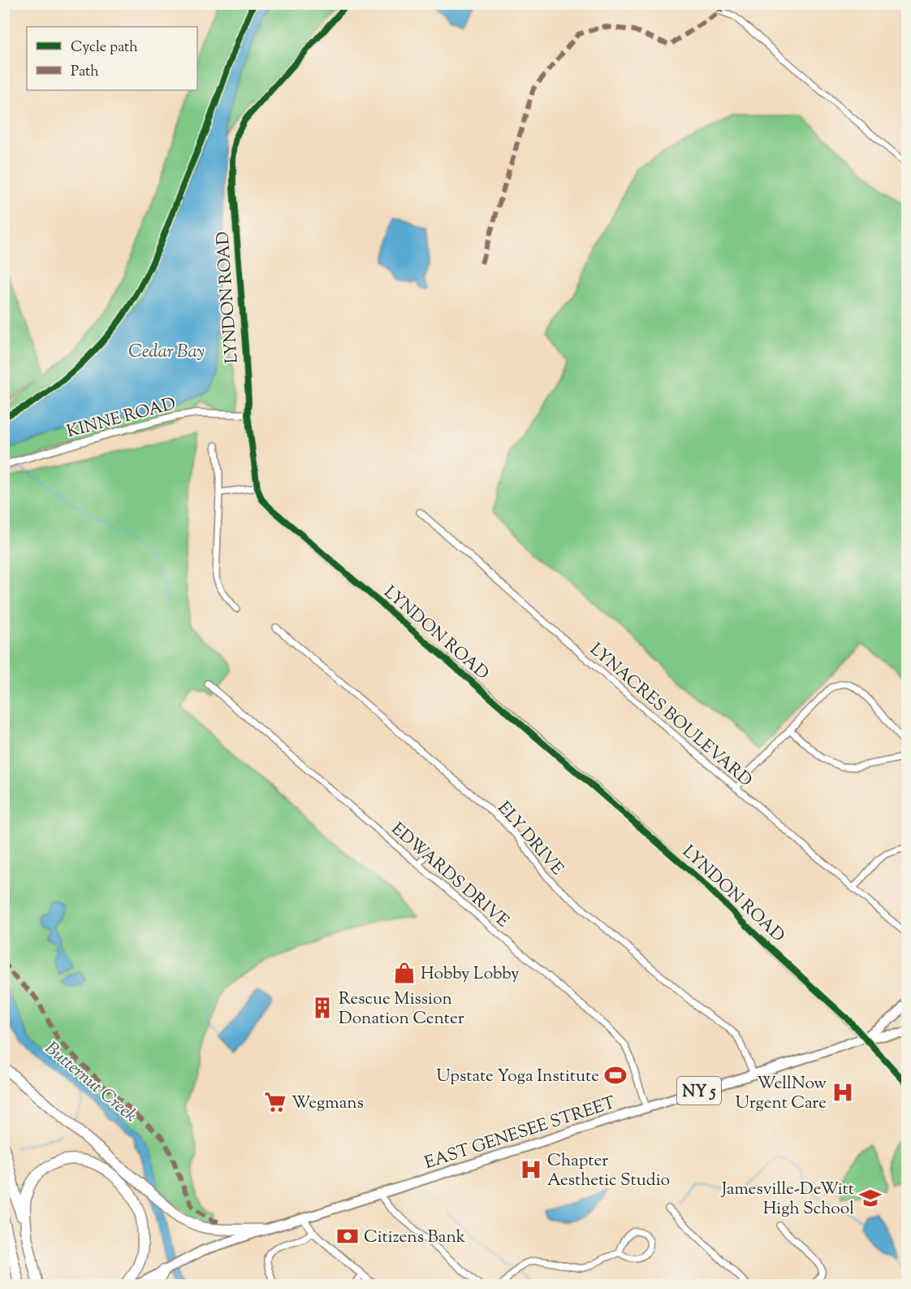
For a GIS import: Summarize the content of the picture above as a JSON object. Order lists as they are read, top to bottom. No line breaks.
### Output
{"streets":{"main road":["NY 5","EAST GENESEE STREET"],"street":["LYNDON ROAD","KINNE ROAD","LYNACRES BOULEVARD","ELY DRIVE","EDWARDS DRIVE"]},"crossings":[["LYNDON ROAD","KINNE ROAD"],["LYNDON ROAD","EAST GENESEE STREET"],["ELY DRIVE","EAST GENESEE STREET"],["EDWARDS DRIVE","EAST GENESEE STREET"]],"water":["Cedar Bay","Butternut Creek"],"places":{"shop":["Hobby Lobby"],"building":["Rescue Mission Donation Center"],"sports":["Upstate Yoga Institute"],"hospital":["WellNow Urgent Care","Chapter Aesthetic Studio"],"supermarket":["Wegmans"],"school or university":["Jamesville-DeWitt High School"],"bank":["Citizens Bank"]},"legend":["Cycle path","Path"]}
